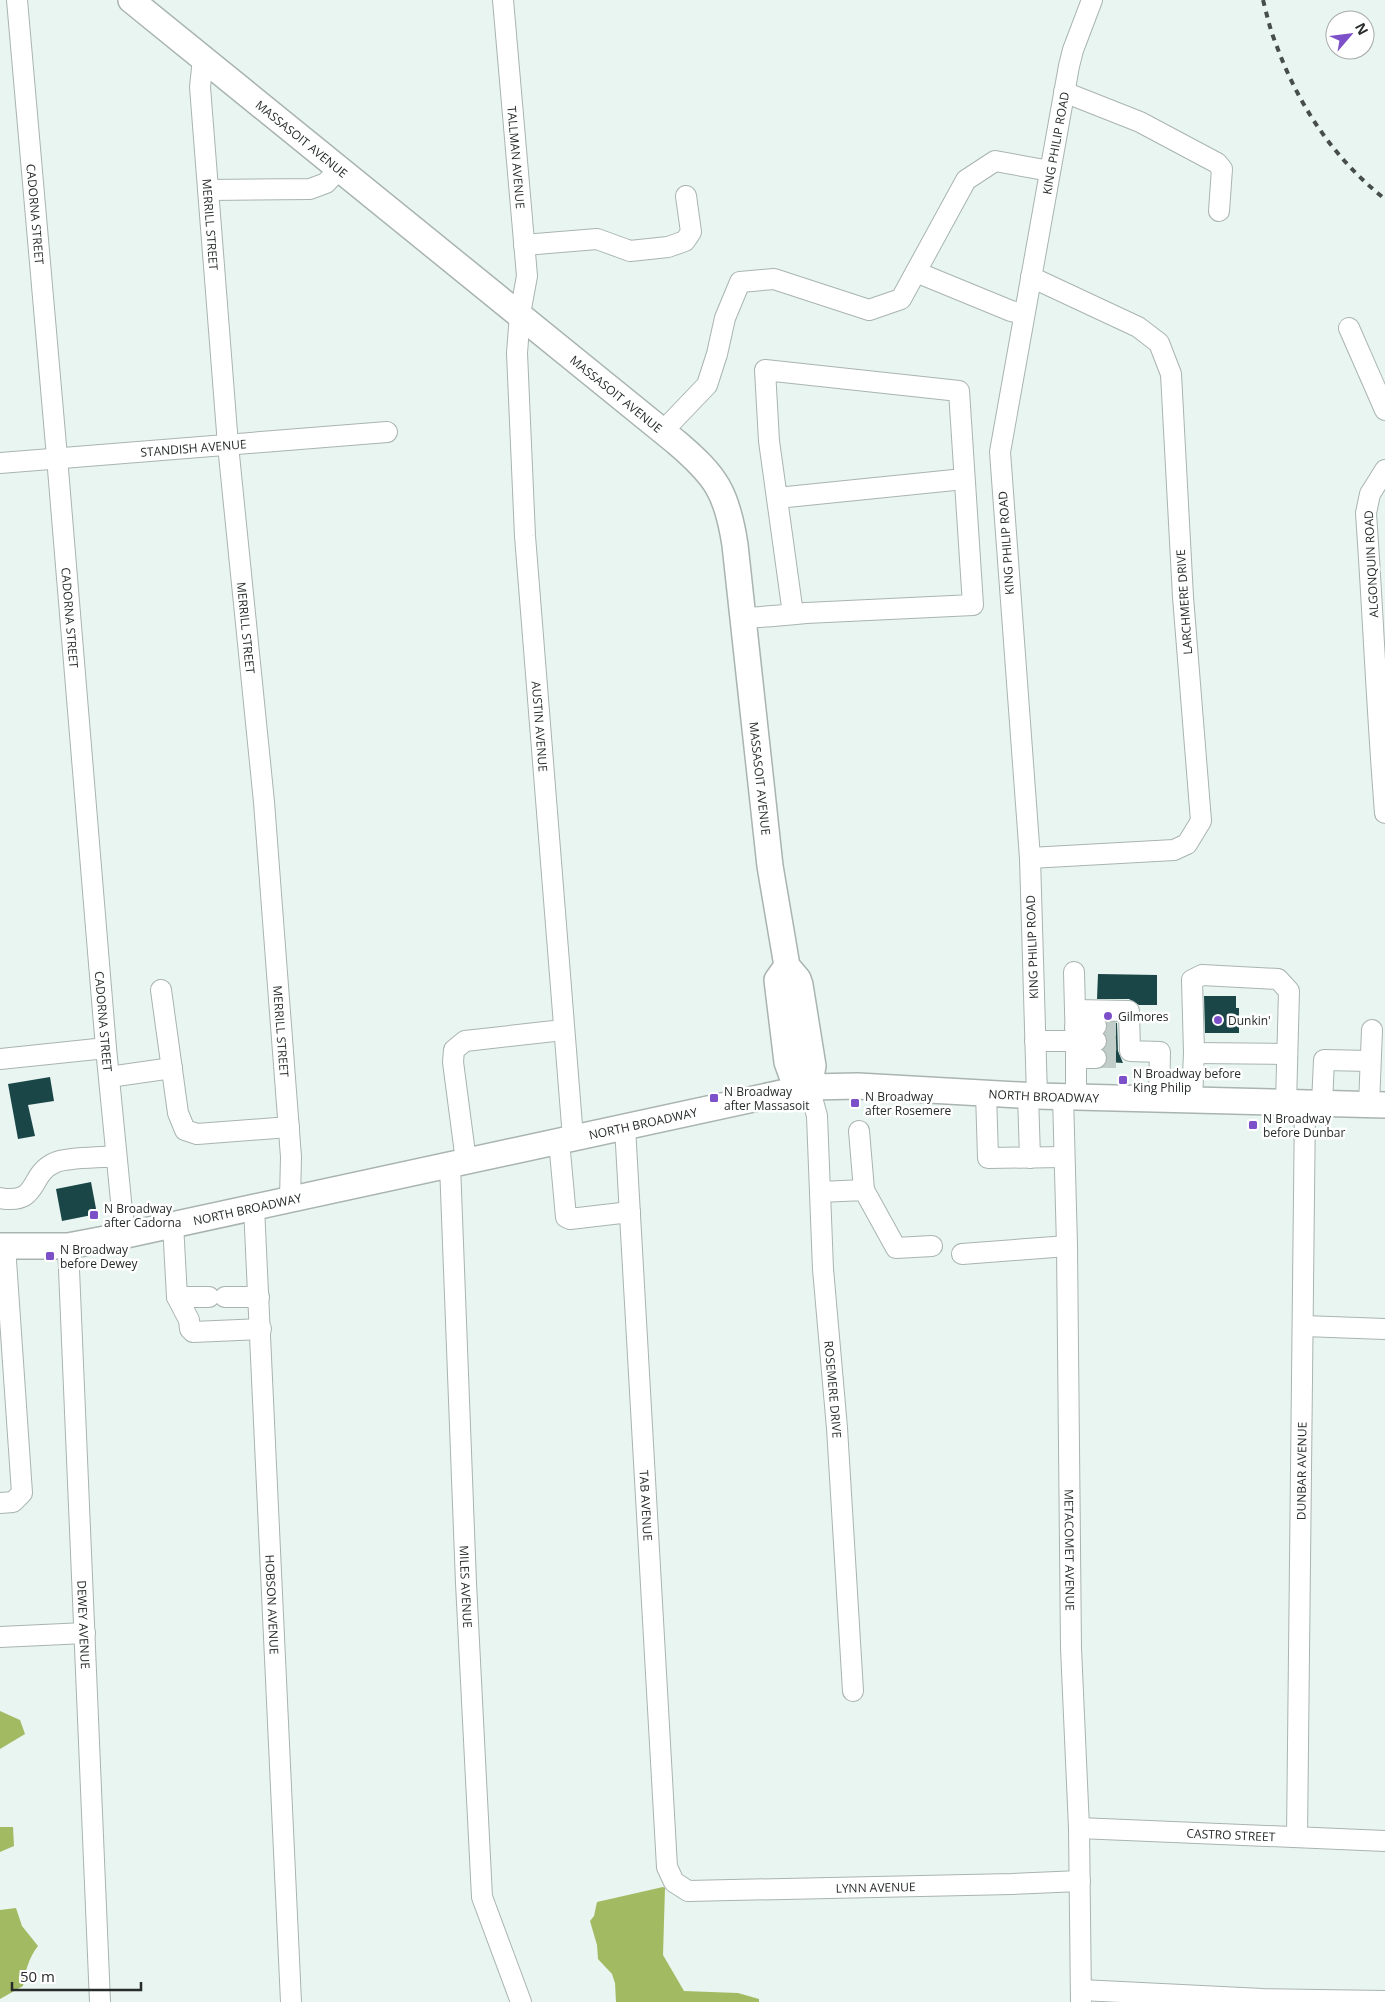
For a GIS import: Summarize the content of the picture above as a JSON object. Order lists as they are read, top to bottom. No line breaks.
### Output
{"streets":{"main road":["MASSASOIT AVENUE","NORTH BROADWAY"],"street":["KING PHILIP ROAD","TALLMAN AVENUE","CADORNA STREET","MERRILL STREET","STANDISH AVENUE","ALGONQUIN ROAD","LARCHMERE DRIVE","AUSTIN AVENUE","ROSEMERE DRIVE","DUNBAR AVENUE","TAB AVENUE","METACOMET AVENUE","MILES AVENUE","HOBSON AVENUE","DEWEY AVENUE","CASTRO STREET","LYNN AVENUE"]},"crossings":[["MASSASOIT AVENUE","TALLMAN AVENUE"],["MASSASOIT AVENUE","MERRILL STREET"],["MASSASOIT AVENUE","AUSTIN AVENUE"],["MASSASOIT AVENUE","NORTH BROADWAY"],["MASSASOIT AVENUE","ROSEMERE DRIVE"],["KING PHILIP ROAD","LARCHMERE DRIVE"],["KING PHILIP ROAD","NORTH BROADWAY"],["TALLMAN AVENUE","AUSTIN AVENUE"],["CADORNA STREET","STANDISH AVENUE"],["CADORNA STREET","NORTH BROADWAY"],["MERRILL STREET","STANDISH AVENUE"],["MERRILL STREET","NORTH BROADWAY"],["AUSTIN AVENUE","NORTH BROADWAY"],["AUSTIN AVENUE","TAB AVENUE"],["AUSTIN AVENUE","MILES AVENUE"],["NORTH BROADWAY","ROSEMERE DRIVE"],["NORTH BROADWAY","DUNBAR AVENUE"],["NORTH BROADWAY","TAB AVENUE"],["NORTH BROADWAY","METACOMET AVENUE"],["NORTH BROADWAY","MILES AVENUE"],["NORTH BROADWAY","HOBSON AVENUE"],["NORTH BROADWAY","DEWEY AVENUE"],["DUNBAR AVENUE","CASTRO STREET"],["TAB AVENUE","LYNN AVENUE"],["METACOMET AVENUE","CASTRO STREET"],["METACOMET AVENUE","LYNN AVENUE"]],"places":{"other":["Gilmores","Dunkin'"],"transit":["N Broadway before King Philip","N Broadway after Massasoit","N Broadway after Rosemere","N Broadway before Dunbar","N Broadway after Cadorna","N Broadway before Dewey"]},"scale_bar":"50 m","north":"top right"}
